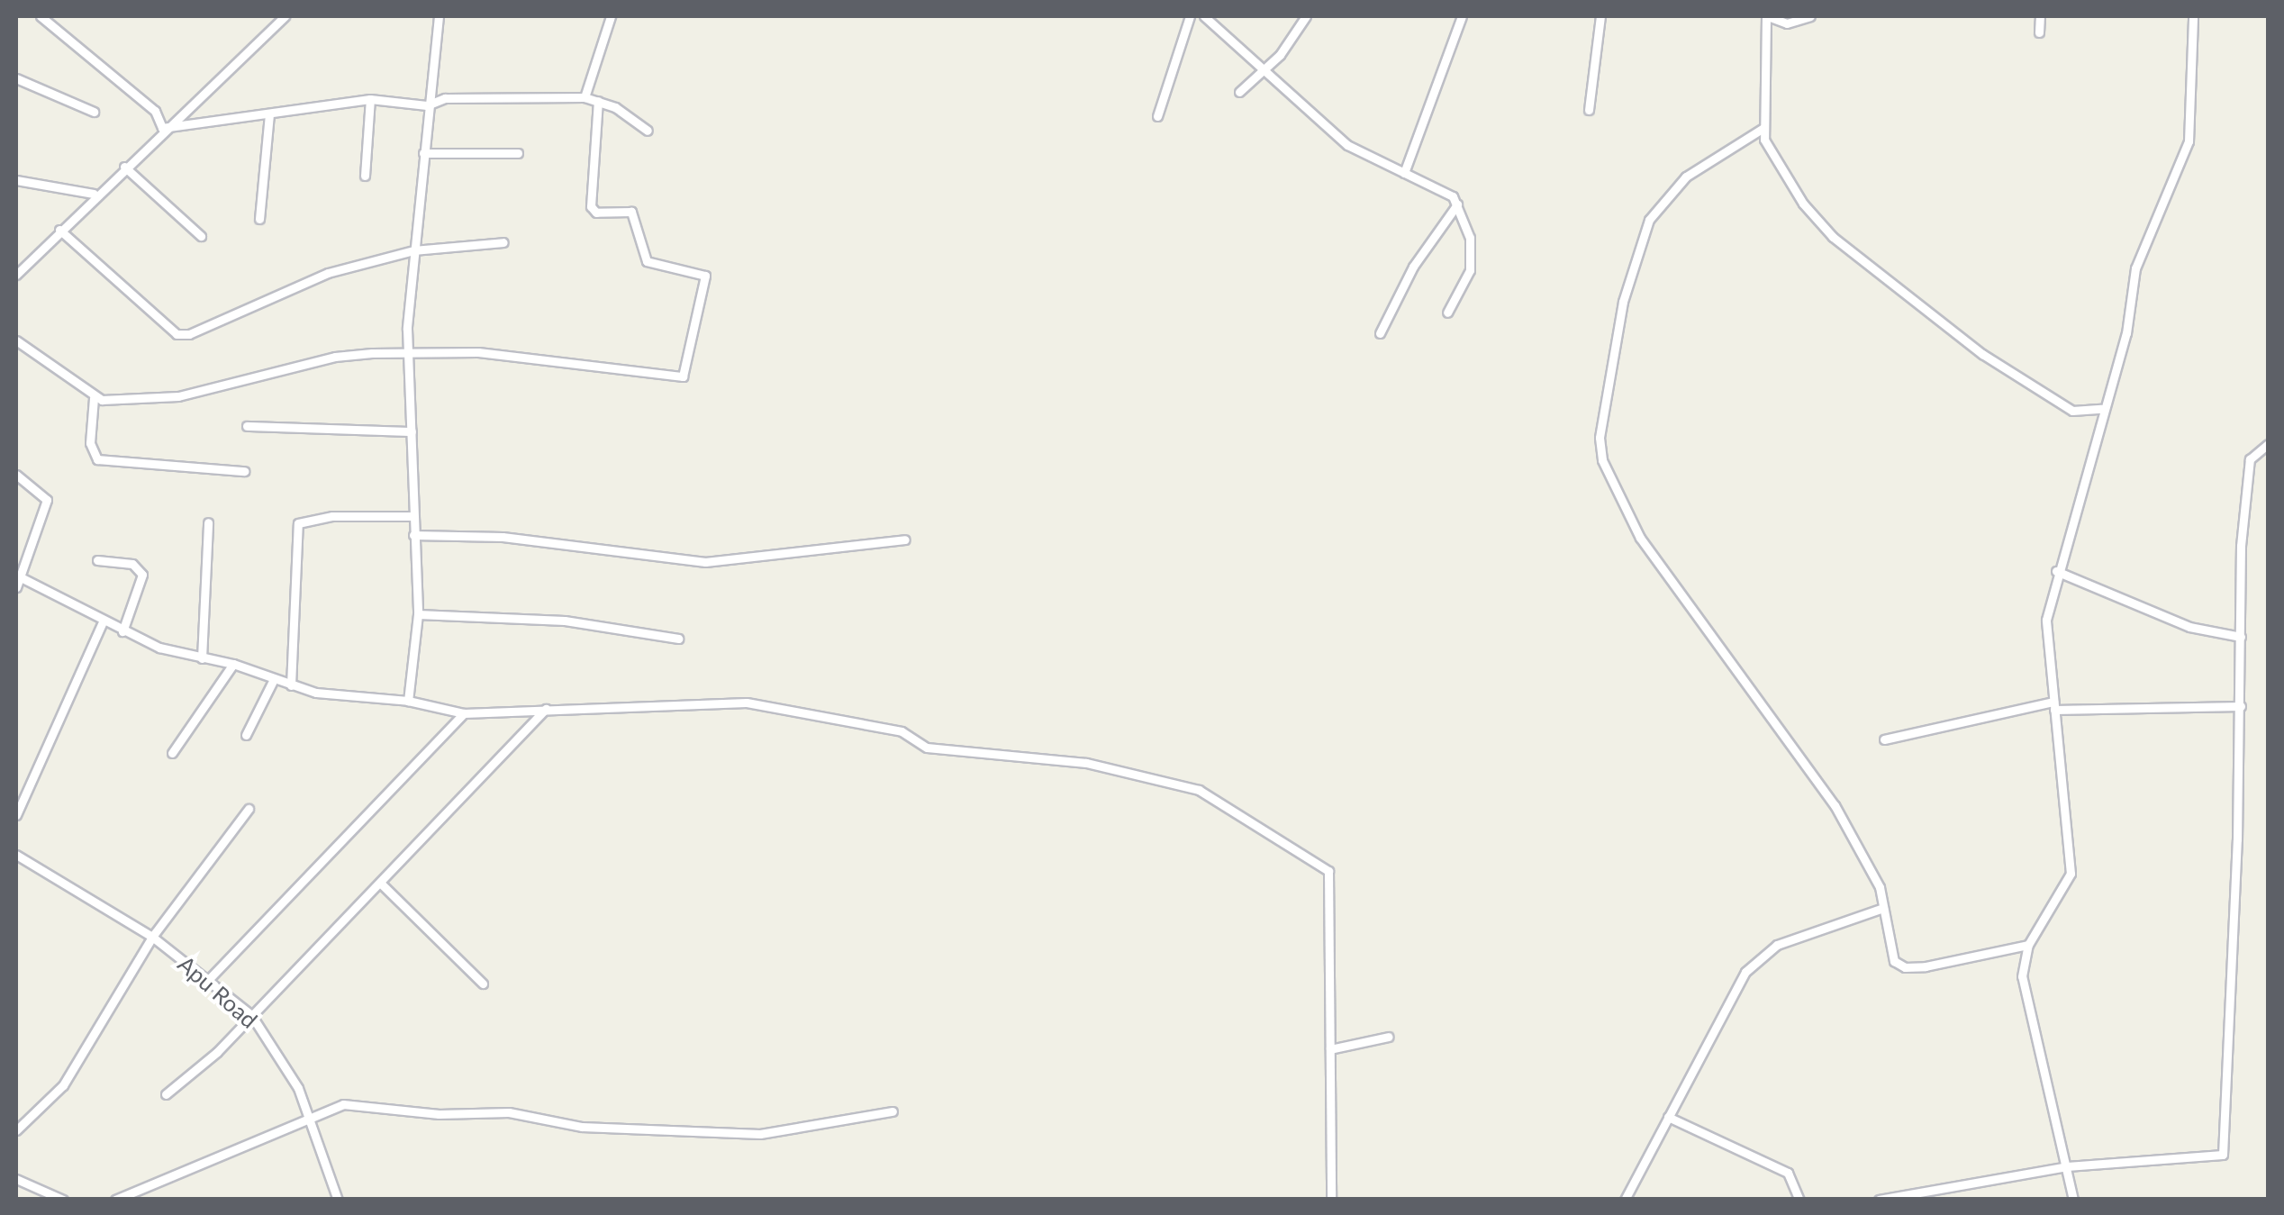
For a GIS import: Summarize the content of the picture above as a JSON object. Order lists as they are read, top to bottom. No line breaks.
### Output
{"streets":{"street":["Apu Road"]}}
